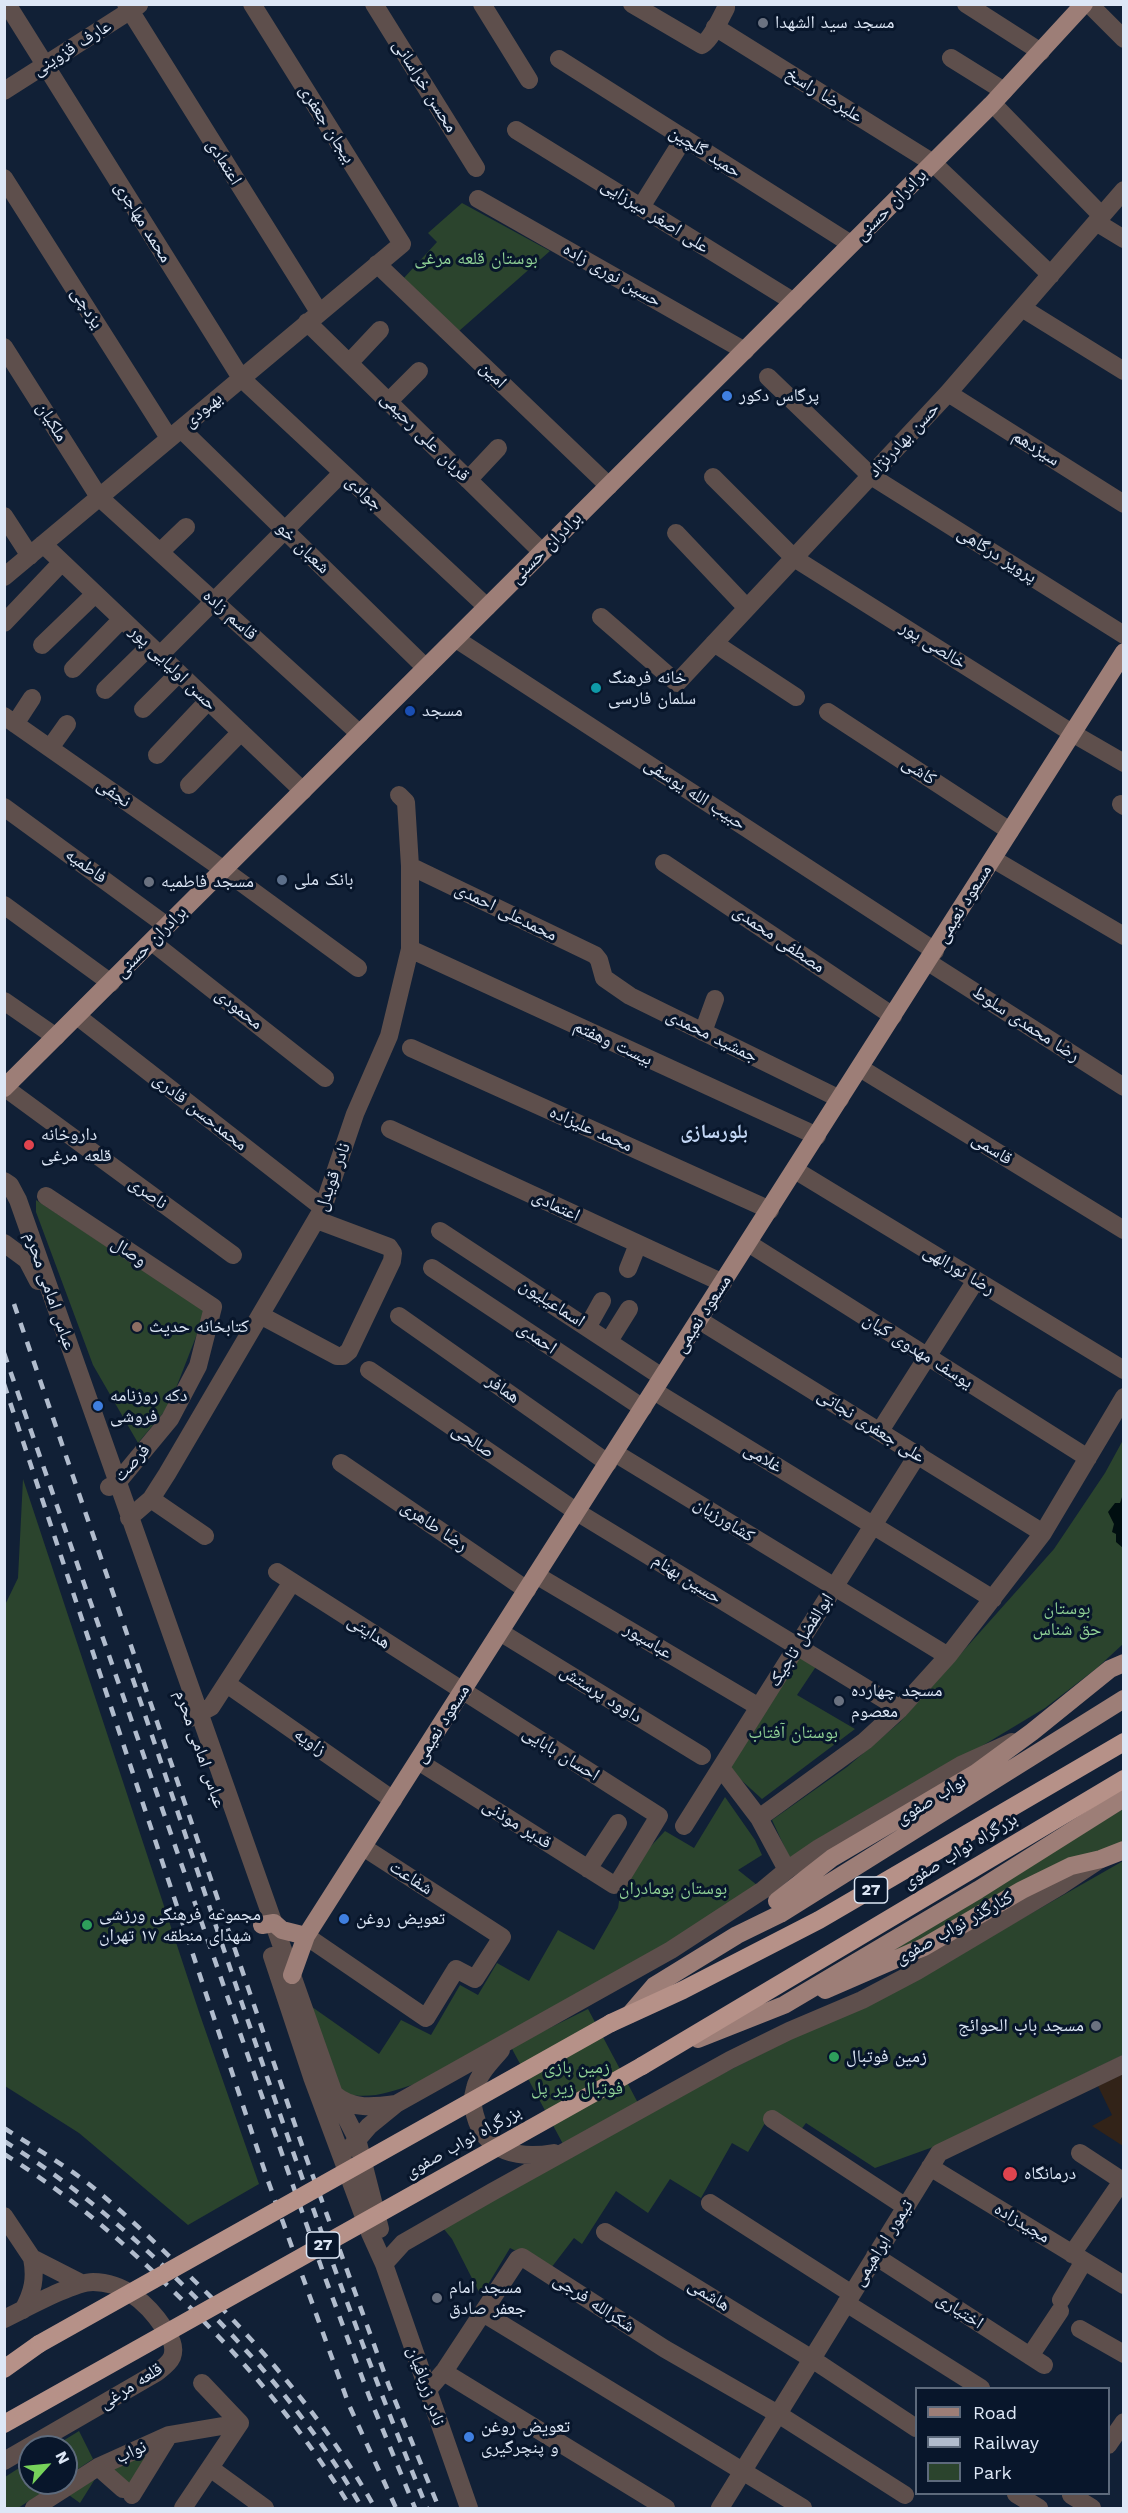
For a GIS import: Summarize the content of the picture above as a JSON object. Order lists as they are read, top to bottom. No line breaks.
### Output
{"streets":{"highway":["بزرگراه نواب صفوی","27"],"main road":["برادران حسنی","مسعود نعیمی","نواب صفوی","کنارگذر نواب صفوی"],"street":["عارف قزوینی","محسن خراسانی","علیرضا راسخ","بیجان جعفری","حمید گلچین","اعتمادی","علی اصغر میرزایی","محمد مهاجری","حسین نوری زاده","یزدچی","امین","بهبودی","ملکیان","قربان علی رحیمی","حسن بهادرنژاد","سیزدهم","جوادی","شعبان خو","پرویز درگاهی","قاسم زاده","خالصی پور","حسن اولیایی پور","کاشی","نجفی","حبیب الله یوسفی","فاطمیه","محمدعلی احمدی","مصطفی محمدی","محمودی","رضا محمدی سلوط","جمشید محمدی","بیست وهفتم","محمدحسن قادری","محمد علیزاده","قاسمی","نادر قویدل","ناصری","وصال","رضا نورالهی","عباس امامی محرم","اسماعیلیون","احمدی","یوسف مهدوی کیان","همافر","علی جعفری نجاتی","صالحی","غلامی","فرصت","کشاورزیان","رضا طاهری","حسین بهنام","هدایتی","ابوالفضل تاجیک","عباسپور","داوود پرستش","زاویه","احسان بابایی","قدیر موذنی","شفاعت","مجیدزاده","تیمور ابراهیمی","هاشمی","شکرالله فرجی","اختیاری","قلعه مرغی","نادر زربافیان","نواب"]},"crossings":[["عارف قزوینی","اعتمادی"],["عارف قزوینی","محمد مهاجری"],["علیرضا راسخ","برادران حسنی"],["علیرضا راسخ","حسن بهادرنژاد"],["بیجان جعفری","بهبودی"],["حمید گلچین","برادران حسنی"],["اعتمادی","بهبودی"],["اعتمادی","قربان علی رحیمی"],["اعتمادی","مسعود نعیمی"],["برادران حسنی","علی اصغر میرزایی"],["برادران حسنی","حسین نوری زاده"],["برادران حسنی","امین"],["برادران حسنی","قربان علی رحیمی"],["برادران حسنی","جوادی"],["برادران حسنی","شعبان خو"],["برادران حسنی","قاسم زاده"],["برادران حسنی","حسن اولیایی پور"],["برادران حسنی","نجفی"],["برادران حسنی","حبیب الله یوسفی"],["برادران حسنی","فاطمیه"],["برادران حسنی","محمودی"],["برادران حسنی","محمدحسن قادری"],["برادران حسنی","ناصری"],["محمد مهاجری","بهبودی"],["محمد مهاجری","جوادی"],["یزدچی","بهبودی"],["یزدچی","شعبان خو"],["امین","بهبودی"],["بهبودی","ملکیان"],["بهبودی","قربان علی رحیمی"],["بهبودی","جوادی"],["بهبودی","شعبان خو"],["بهبودی","قاسم زاده"],["بهبودی","حسن اولیایی پور"],["ملکیان","قاسم زاده"],["حسن بهادرنژاد","سیزدهم"],["حسن بهادرنژاد","پرویز درگاهی"],["حسن بهادرنژاد","خالصی پور"],["خالصی پور","مسعود نعیمی"],["کاشی","مسعود نعیمی"],["حبیب الله یوسفی","مسعود نعیمی"],["حبیب الله یوسفی","رضا محمدی سلوط"],["مسعود نعیمی","مصطفی محمدی"],["مسعود نعیمی","رضا محمدی سلوط"],["مسعود نعیمی","جمشید محمدی"],["مسعود نعیمی","بیست وهفتم"],["مسعود نعیمی","محمد علیزاده"],["مسعود نعیمی","قاسمی"],["مسعود نعیمی","رضا نورالهی"],["مسعود نعیمی","عباس امامی محرم"],["مسعود نعیمی","اسماعیلیون"],["مسعود نعیمی","احمدی"],["مسعود نعیمی","یوسف مهدوی کیان"],["مسعود نعیمی","همافر"],["مسعود نعیمی","علی جعفری نجاتی"],["مسعود نعیمی","صالحی"],["مسعود نعیمی","غلامی"],["مسعود نعیمی","کشاورزیان"],["مسعود نعیمی","رضا طاهری"],["مسعود نعیمی","حسین بهنام"],["مسعود نعیمی","هدایتی"],["مسعود نعیمی","عباسپور"],["مسعود نعیمی","داوود پرستش"],["مسعود نعیمی","زاویه"],["مسعود نعیمی","احسان بابایی"],["مسعود نعیمی","قدیر موذنی"],["مسعود نعیمی","شفاعت"],["محمدعلی احمدی","جمشید محمدی"],["محمدعلی احمدی","نادر قویدل"],["بیست وهفتم","نادر قویدل"],["محمدحسن قادری","نادر قویدل"],["نادر قویدل","عباس امامی محرم"],["وصال","فرصت"],["عباس امامی محرم","فرصت"],["عباس امامی محرم","نادر زربافیان"],["اسماعیلیون","غلامی"],["همافر","کشاورزیان"],["علی جعفری نجاتی","ابوالفضل تاجیک"],["صالحی","حسین بهنام"],["غلامی","ابوالفضل تاجیک"],["کشاورزیان","ابوالفضل تاجیک"],["رضا طاهری","عباسپور"],["حسین بهنام","ابوالفضل تاجیک"],["هدایتی","زاویه"],["هدایتی","احسان بابایی"],["ابوالفضل تاجیک","عباسپور"],["احسان بابایی","قدیر موذنی"],["بزرگراه نواب صفوی","27"],["مجیدزاده","تیمور ابراهیمی"],["مجیدزاده","اختیاری"],["تیمور ابراهیمی","هاشمی"],["تیمور ابراهیمی","شکرالله فرجی"],["تیمور ابراهیمی","اختیاری"]],"districts":["بلورسازی"],"parks":["بوستان قلعه مرغی","بوستان حق شناس","بوستان آفتاب","بوستان بومادران","زمین بازی فوتبال زیر پل"],"places":["مسجد سید الشهدا","پرگاس دکور","خانه فرهنگ سلمان فارسی","مسجد","بانک ملی","مسجد فاطمیه","داروخانه قلعه مرغی","کتابخانه حدیث","دکه روزنامه فروشی","مسجد چهارده معصوم","تعویض روغن","مجموعه فرهنگی ورزشی شهدای منطقه ۱۷ تهران","مسجد باب الحوائج","زمین فوتبال","درمانگاه","مسجد امام جعفر صادق","تعویض روغن و پنچرگیری"],"legend":["Road","Railway","Park"],"north":"top right"}
